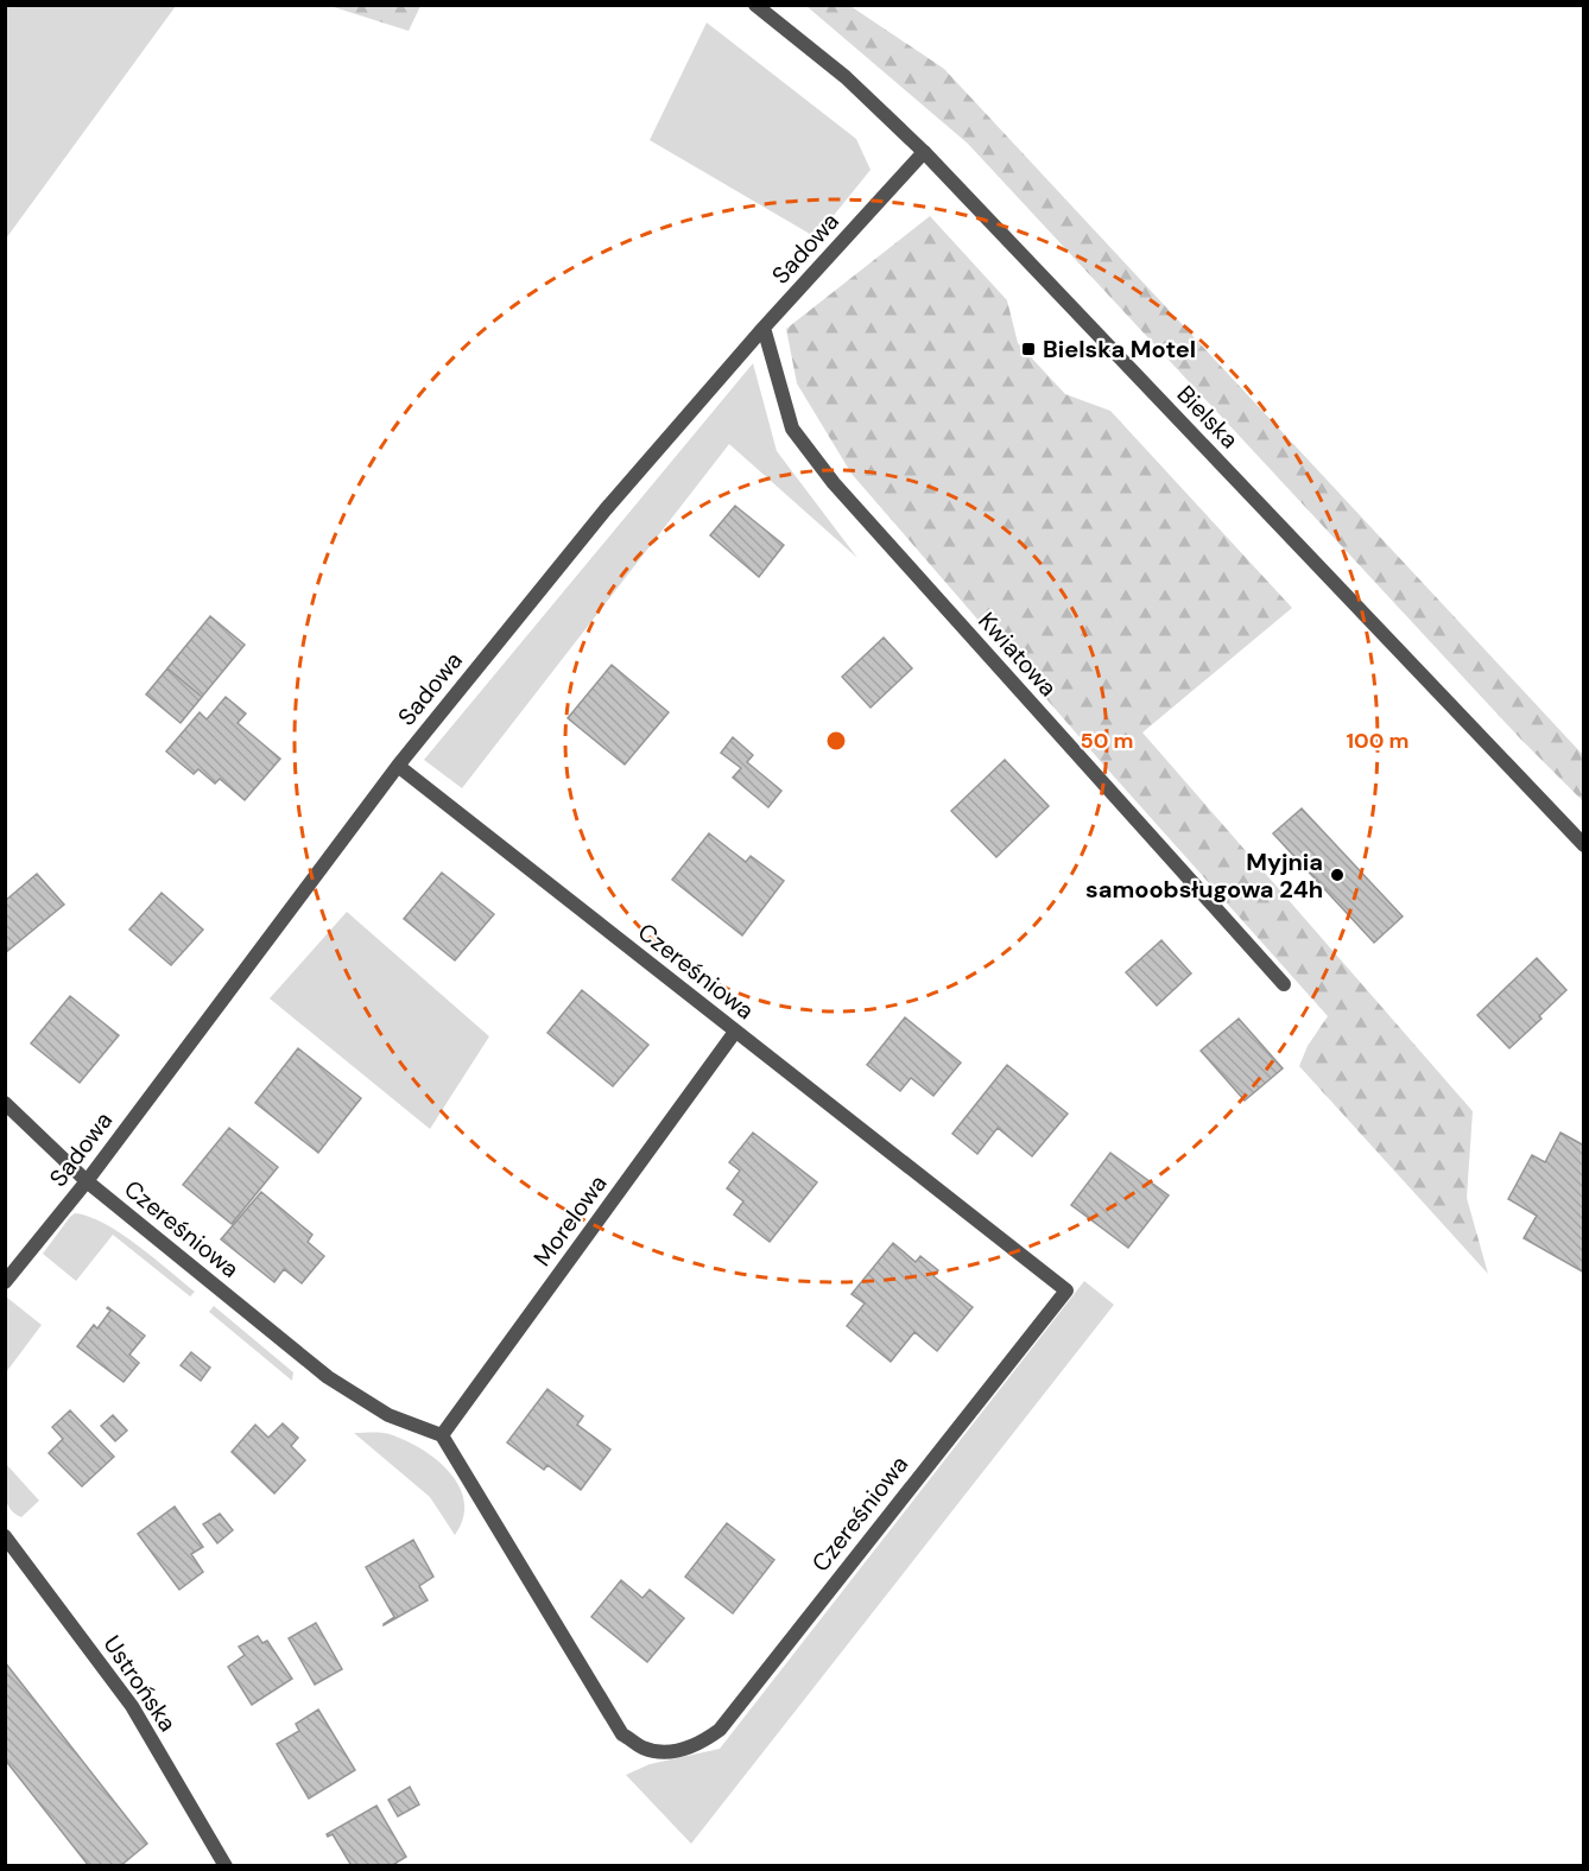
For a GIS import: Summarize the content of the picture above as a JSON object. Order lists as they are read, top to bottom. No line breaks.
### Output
{"streets":{"street":["Sadowa","Bielska","Kwiatowa","Czereśniowa","Morelowa","Ustrońska"]},"crossings":[["Sadowa","Bielska"],["Sadowa","Kwiatowa"],["Sadowa","Czereśniowa"],["Czereśniowa","Morelowa"]],"places":{"transit":["Bielska Motel"],"other":["Myjnia samoobsługowa 24h"]},"rings":["50 m","100 m"]}
